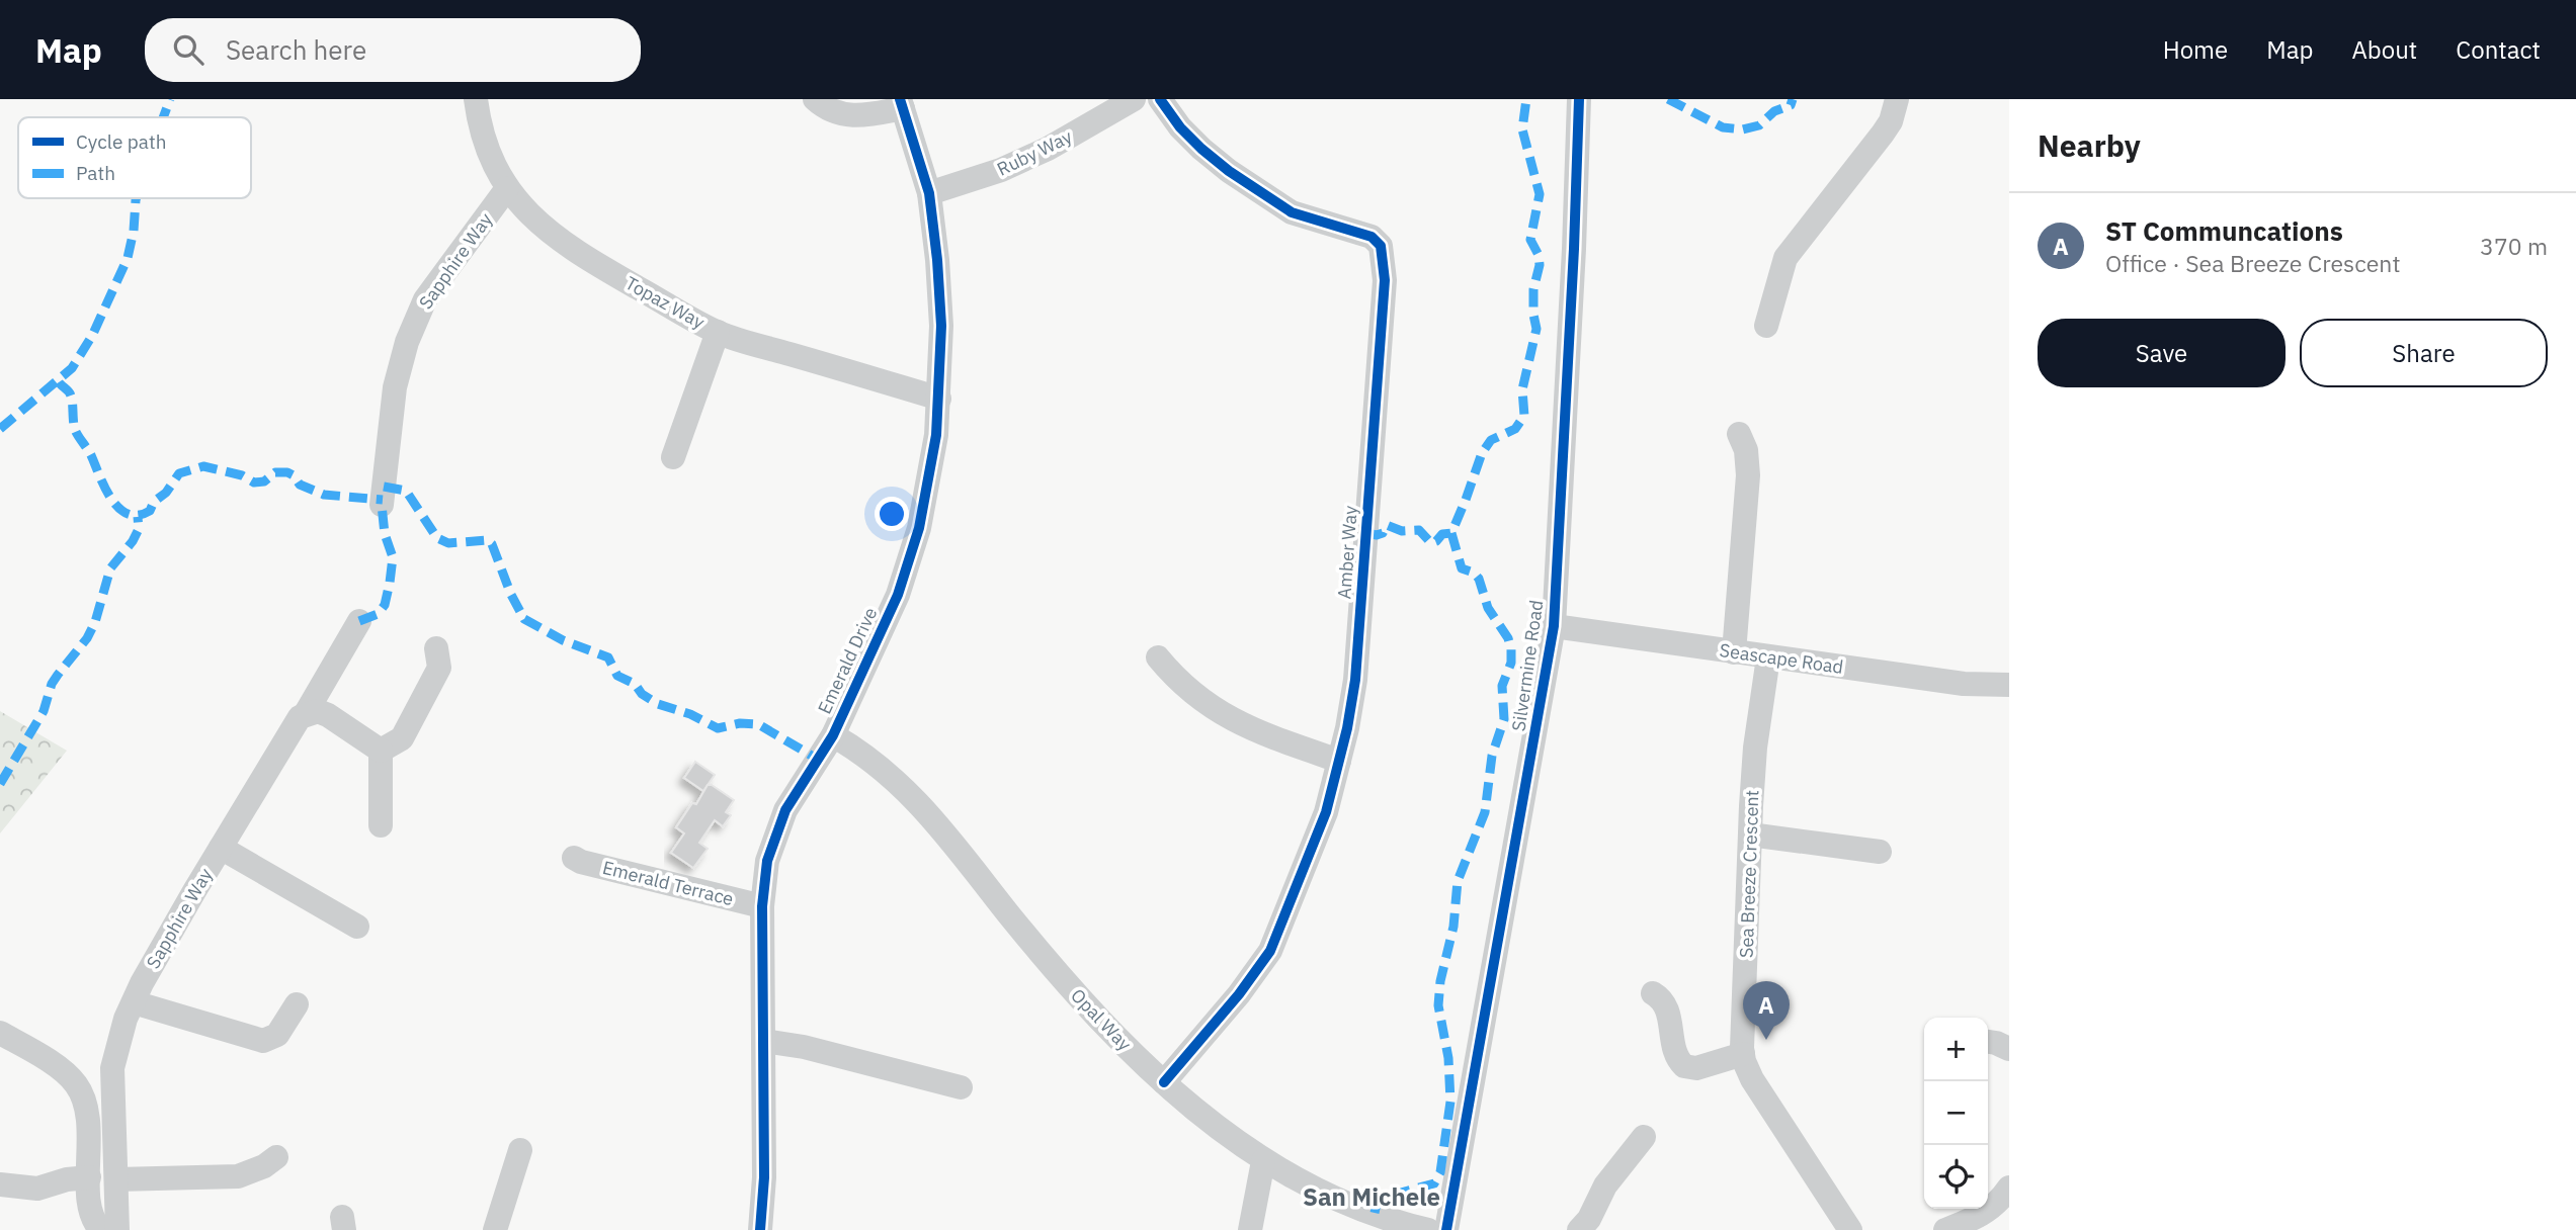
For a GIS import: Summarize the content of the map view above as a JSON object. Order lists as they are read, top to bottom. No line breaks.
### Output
{"streets":{"street":["Ruby Way","Sapphire Way","Topaz Way","Amber Way","Seascape Road","Emerald Drive","Silvermine Road","Sea Breeze Crescent","Emerald Terrace","Opal Way"]},"crossings":[["Ruby Way","Emerald Drive"],["Sapphire Way","Topaz Way"],["Topaz Way","Emerald Drive"],["Amber Way","Opal Way"],["Seascape Road","Silvermine Road"],["Seascape Road","Sea Breeze Crescent"],["Emerald Drive","Emerald Terrace"],["Emerald Drive","Opal Way"]],"districts":["San Michele"],"legend":["Cycle path","Path"],"page":{"header":"Map","search":"Search here","nav":["Home","Map","About","Contact"],"heading":"Nearby","list":[{"mark":"A","name":"ST Communcations","note":"Office · Sea Breeze Crescent","value":"370 m"}],"buttons":["Save","Share"],"pins":"A","map_buttons":["+","−"]}}
